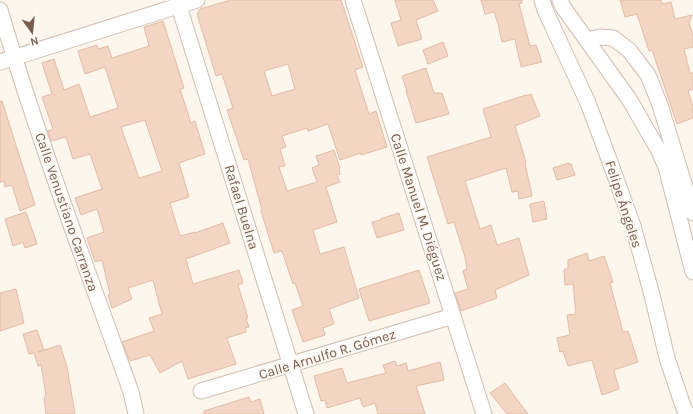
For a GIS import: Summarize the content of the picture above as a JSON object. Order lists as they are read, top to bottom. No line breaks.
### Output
{"streets":{"street":["Felipe Ángeles","Rafael Buelna","Calle Manuel M. Diéguez","Calle Venustiano Carranza","Calle Arnulfo R. Gómez"]},"crossings":[["Rafael Buelna","Calle Arnulfo R. Gómez"],["Calle Manuel M. Diéguez","Calle Arnulfo R. Gómez"]],"north":"bottom"}
